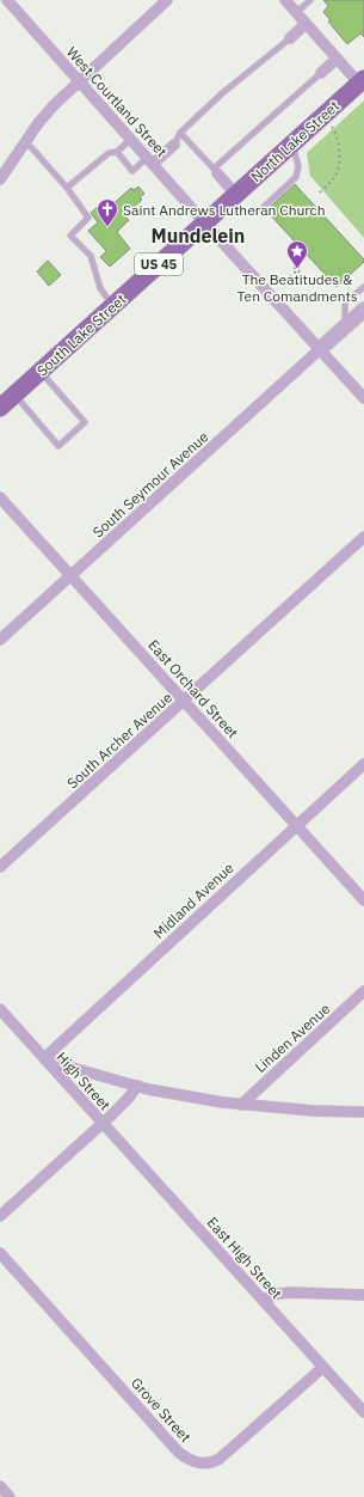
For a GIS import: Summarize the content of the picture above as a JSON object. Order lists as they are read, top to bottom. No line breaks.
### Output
{"streets":{"main road":["North Lake Street","US 45","South Lake Street"],"street":["West Courtland Street","South Seymour Avenue","East Orchard Street","South Archer Avenue","Midland Avenue","Linden Avenue","High Street","East High Street","Grove Street"]},"crossings":[["West Courtland Street","North Lake Street"],["West Courtland Street","South Lake Street"],["West Courtland Street","South Seymour Avenue"],["North Lake Street","South Lake Street"],["South Seymour Avenue","East Orchard Street"],["East Orchard Street","South Archer Avenue"],["East Orchard Street","Midland Avenue"],["Midland Avenue","High Street"],["High Street","East High Street"],["East High Street","Grove Street"]],"districts":["Mundelein"],"places":{"church":["Saint Andrews Lutheran Church"],"place":["The Beatitudes & Ten Comandments"]}}
